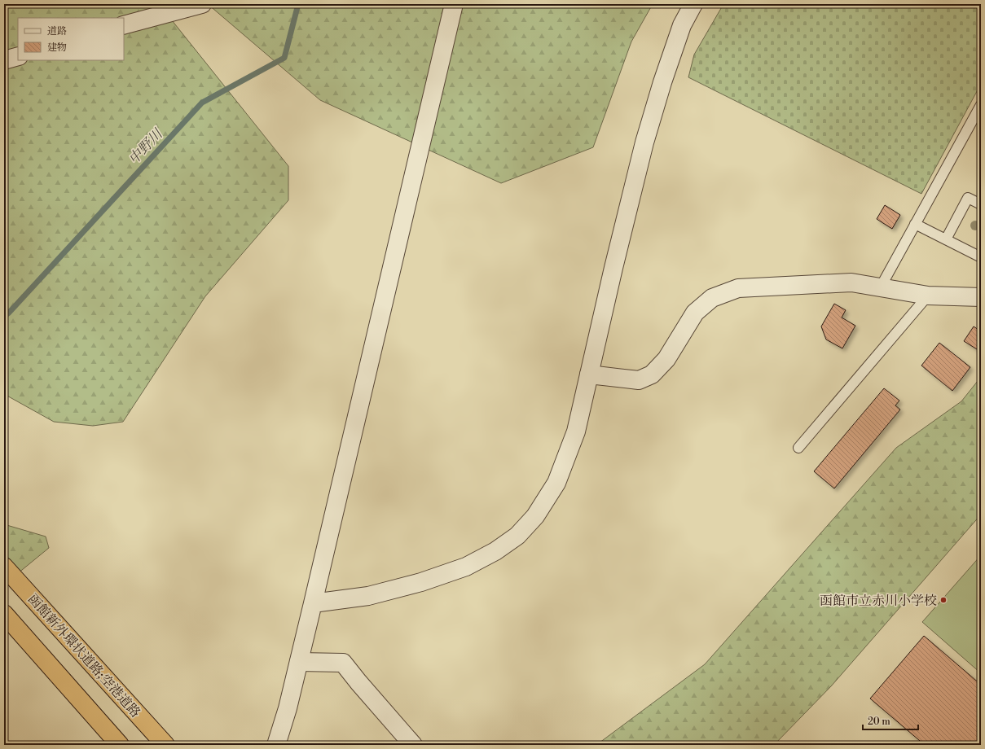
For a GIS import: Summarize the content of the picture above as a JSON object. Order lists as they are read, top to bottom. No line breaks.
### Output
{"streets":{"highway":["函館新外環状道路;空港道路"]},"water":["中野川"],"places":["函館市立赤川小学校"],"legend":["道路","建物"],"scale_bar":"20 m"}
